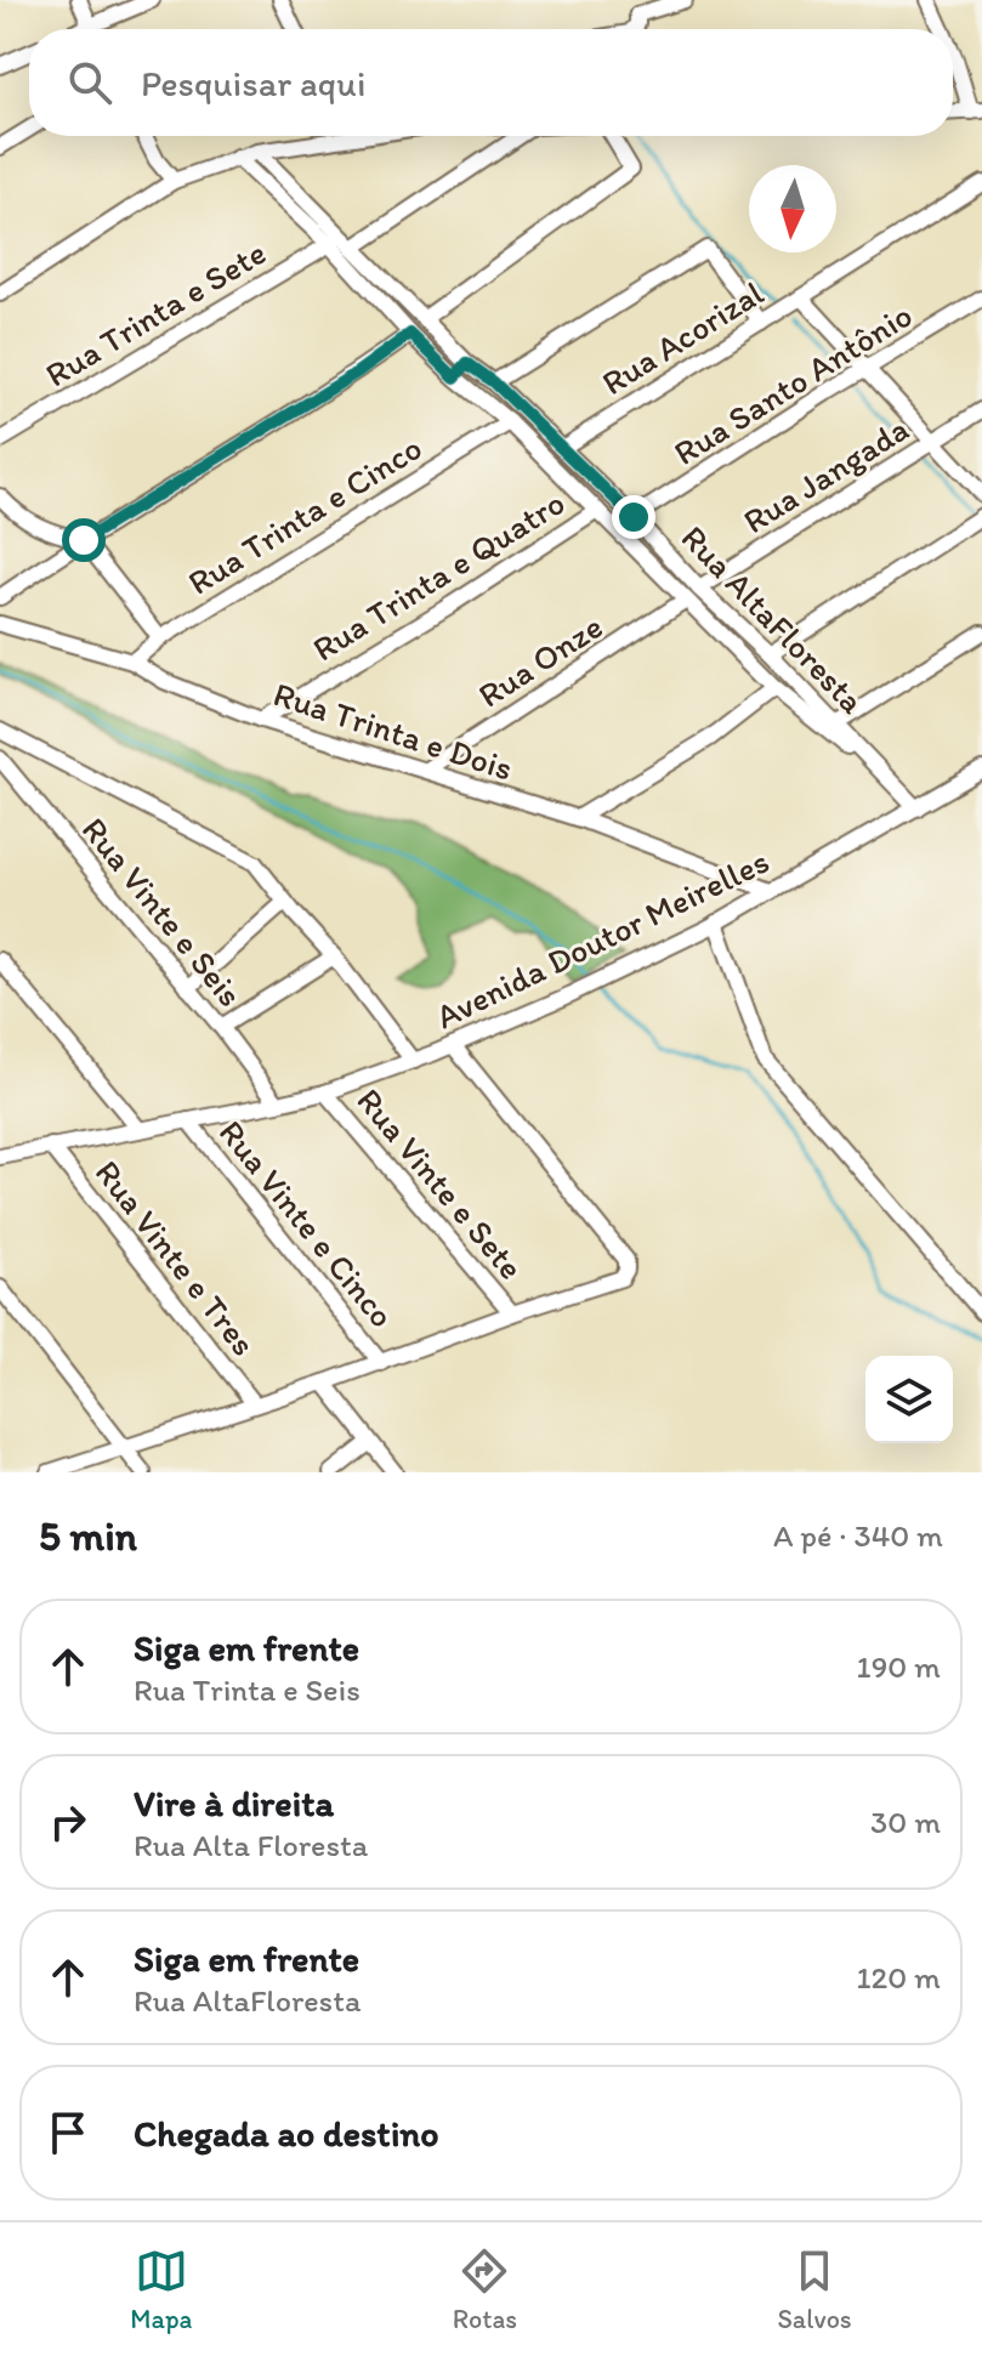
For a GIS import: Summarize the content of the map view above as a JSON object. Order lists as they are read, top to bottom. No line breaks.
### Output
{"streets":{"street":["Rua Trinta e Sete","Rua Acorizal","Rua Santo Antônio","Rua Jangada","Rua Trinta e Cinco","Rua Trinta e Quatro","Rua AltaFloresta","Rua Onze","Rua Trinta e Dois","Rua Vinte e Seis","Avenida Doutor Meirelles","Rua Vinte e Sete","Rua Vinte e Cinco","Rua Vinte e Tres"]},"crossings":[["Rua Trinta e Sete","Rua AltaFloresta"],["Rua Acorizal","Rua AltaFloresta"],["Rua Santo Antônio","Rua AltaFloresta"],["Rua Jangada","Rua AltaFloresta"],["Rua Trinta e Cinco","Rua Trinta e Dois"],["Rua Trinta e Quatro","Rua Trinta e Dois"],["Rua Onze","Rua Trinta e Dois"],["Rua Trinta e Dois","Avenida Doutor Meirelles"],["Rua Vinte e Seis","Avenida Doutor Meirelles"],["Avenida Doutor Meirelles","Rua Vinte e Sete"],["Avenida Doutor Meirelles","Rua Vinte e Cinco"],["Avenida Doutor Meirelles","Rua Vinte e Tres"]],"north":"bottom","page":{"search":"Pesquisar aqui","heading":["5 min","A pé · 340 m"],"list":[["Siga em frente","Rua Trinta e Seis","190 m"],["Vire à direita","Rua Alta Floresta","30 m"],["Siga em frente","Rua AltaFloresta","120 m"],"Chegada ao destino"],"nav":["Mapa","Rotas","Salvos"]}}
